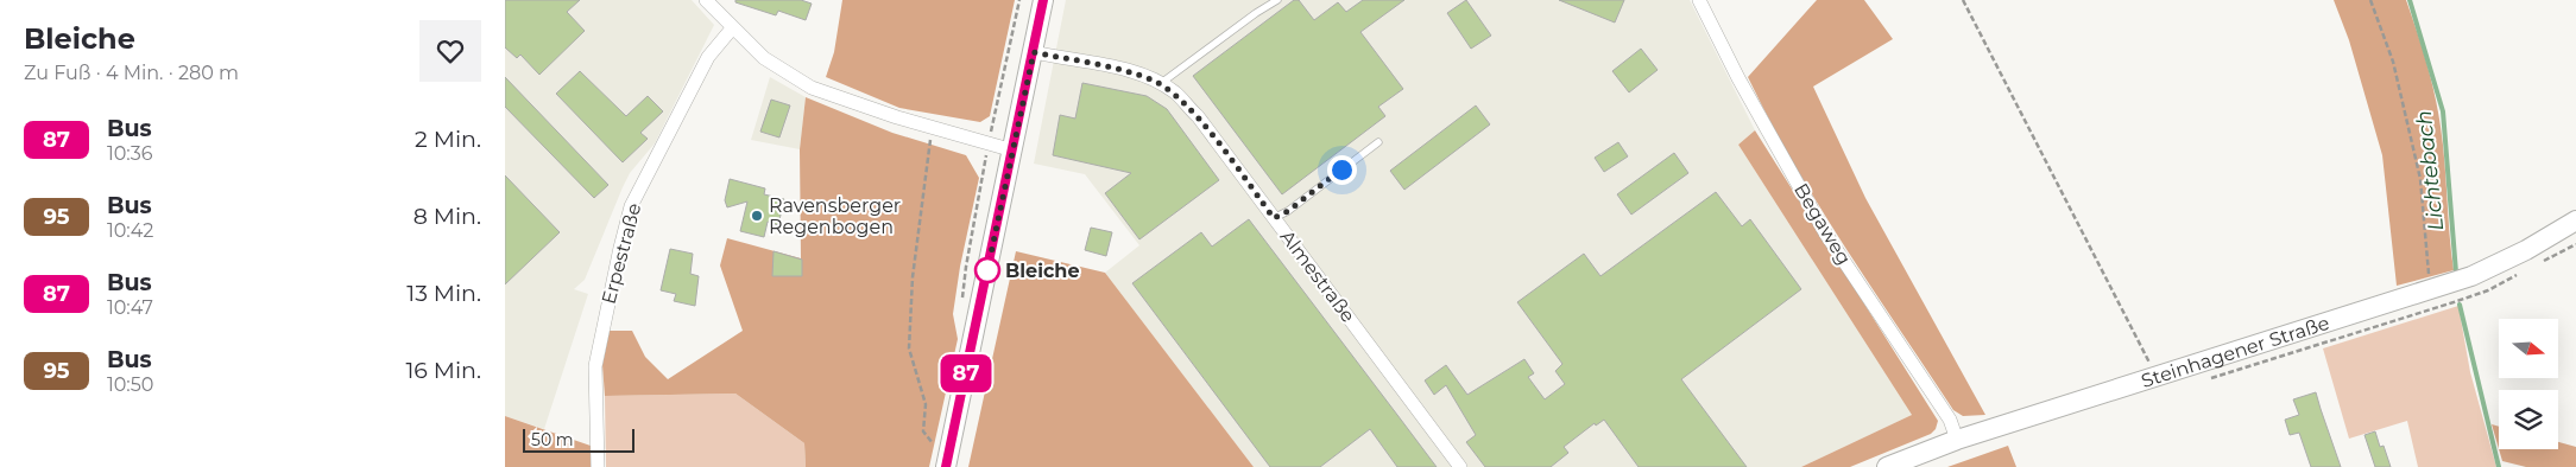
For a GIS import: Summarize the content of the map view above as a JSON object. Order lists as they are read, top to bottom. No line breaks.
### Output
{"streets":{"main road":["Steinhagener Straße"],"street":["Begaweg","Erpestraße","Almestraße"]},"crossings":[["Begaweg","Steinhagener Straße"]],"water":["Lichtebach"],"places":["Ravensberger Regenbogen","Bleiche"],"lines":["bus line 87"],"scale_bar":"50 m","north":"right","page":{"heading":["Bleiche","Zu Fuß · 4 Min. · 280 m"],"on_map":"87","list":[{"mark":"87","name":"Bus","note":"10:36","value":"2 Min."},{"mark":"95","name":"Bus","note":"10:42","value":"8 Min."},{"mark":"87","name":"Bus","note":"10:47","value":"13 Min."},{"mark":"95","name":"Bus","note":"10:50","value":"16 Min."}],"scale":"50 m"}}
